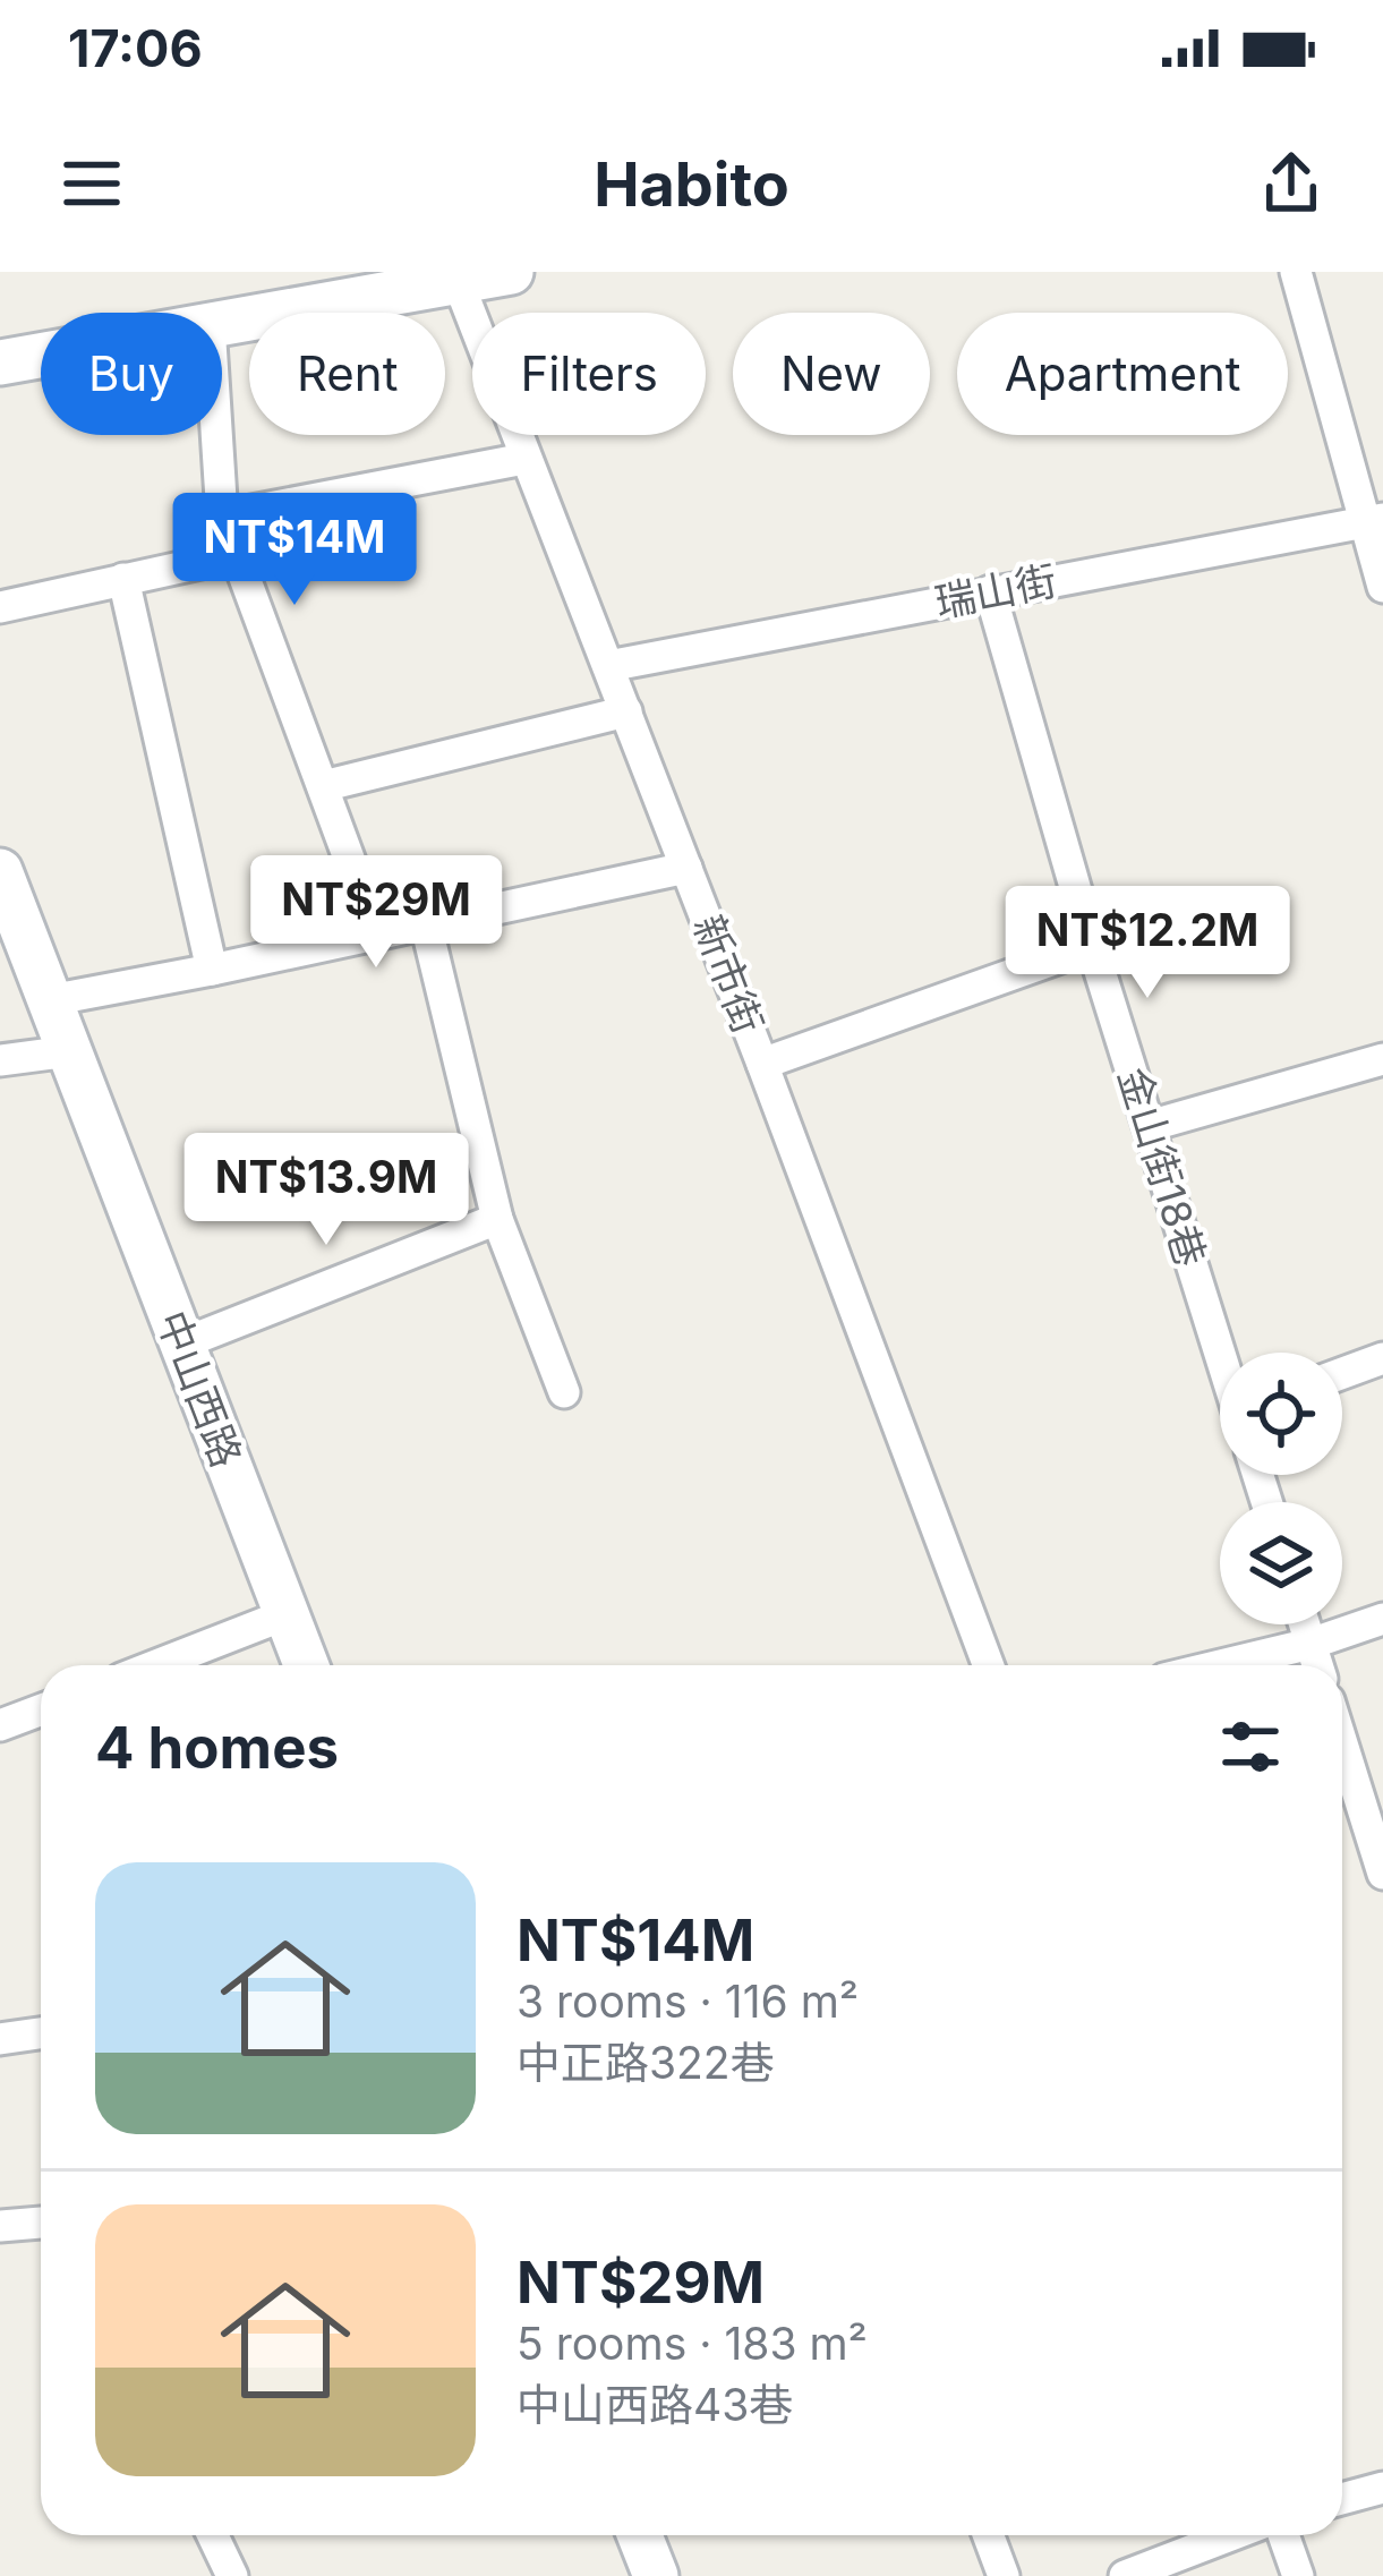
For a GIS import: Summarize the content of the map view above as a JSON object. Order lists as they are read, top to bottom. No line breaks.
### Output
{"streets":{"main road":["中山西路"],"street":["瑞山街","新市街","金山街18巷"]},"crossings":[["瑞山街","新市街"],["瑞山街","金山街18巷"]],"page":{"status":"17:06","header":"Habito","chip":["Buy","Rent","Filters","New","Apartment"],"price":["NT$14M","NT$29M","NT$12.2M","NT$13.9M"],"heading":"4 homes","list":[{"name":"NT$14M","note":"3 rooms · 116 m² · 中正路322巷"},{"name":"NT$29M","note":"5 rooms · 183 m² · 中山西路43巷"}]}}
